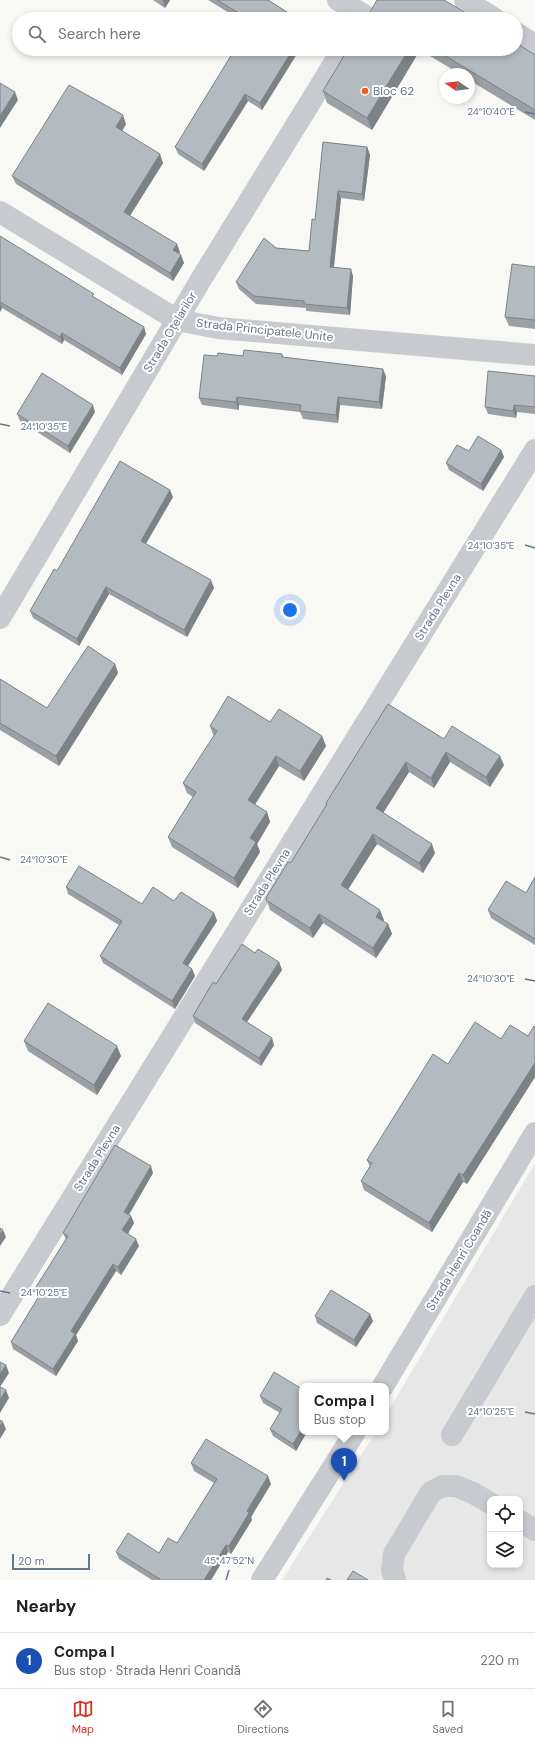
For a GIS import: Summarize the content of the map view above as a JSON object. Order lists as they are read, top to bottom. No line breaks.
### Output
{"streets":{"street":["Strada Principatele Unite","Strada Oțelarilor","Strada Plevna","Strada Henri Coandă"]},"crossings":[["Strada Principatele Unite","Strada Oțelarilor"]],"places":["Bloc 62"],"scale_bar":"20 m","north":"left","page":{"search":"Search here","popup":["Compa I","Bus stop"],"pins":"1","scale":"20 m","heading":"Nearby","list":[{"mark":"1","name":"Compa I","note":"Bus stop · Strada Henri Coandă","value":"220 m"}],"nav":["Map","Directions","Saved"]},"coordinates":["24°10'40\"E","24°10'35\"E","24°10'30\"E","24°10'25\"E","45°47'52\"N"]}
